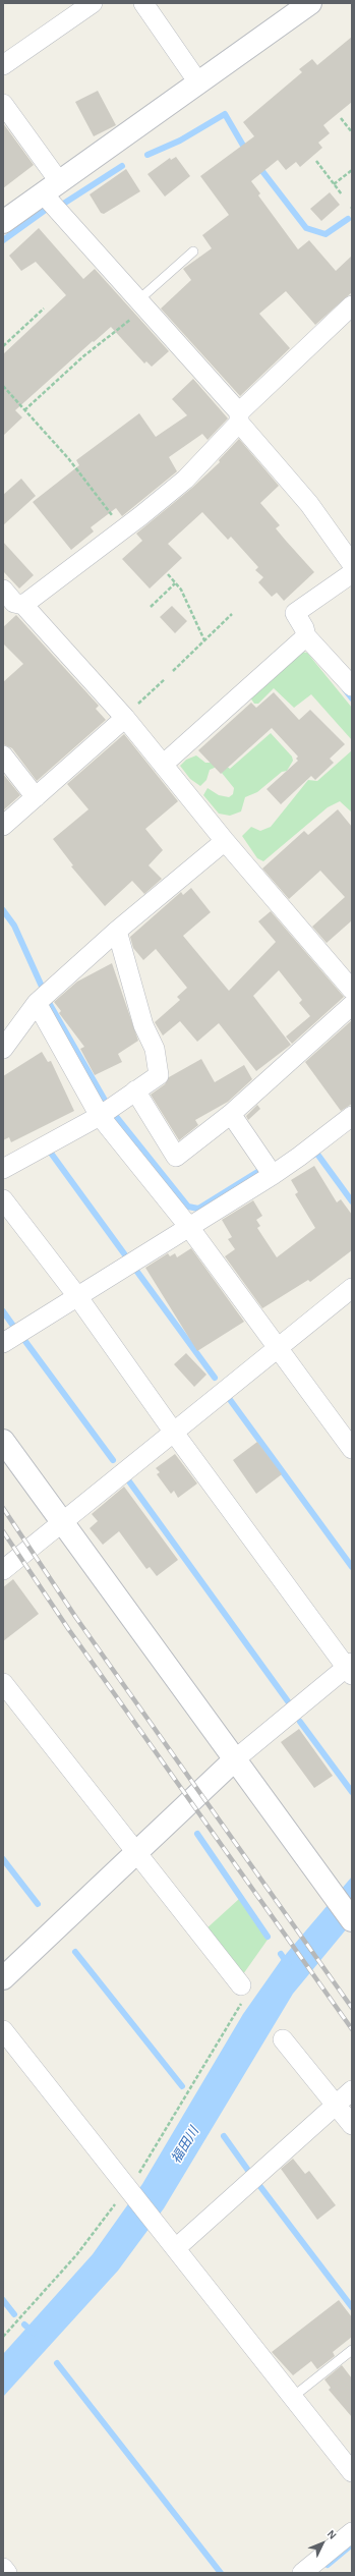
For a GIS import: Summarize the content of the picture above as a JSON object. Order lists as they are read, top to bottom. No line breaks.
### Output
{"water":["福田川"],"north":"top right"}
